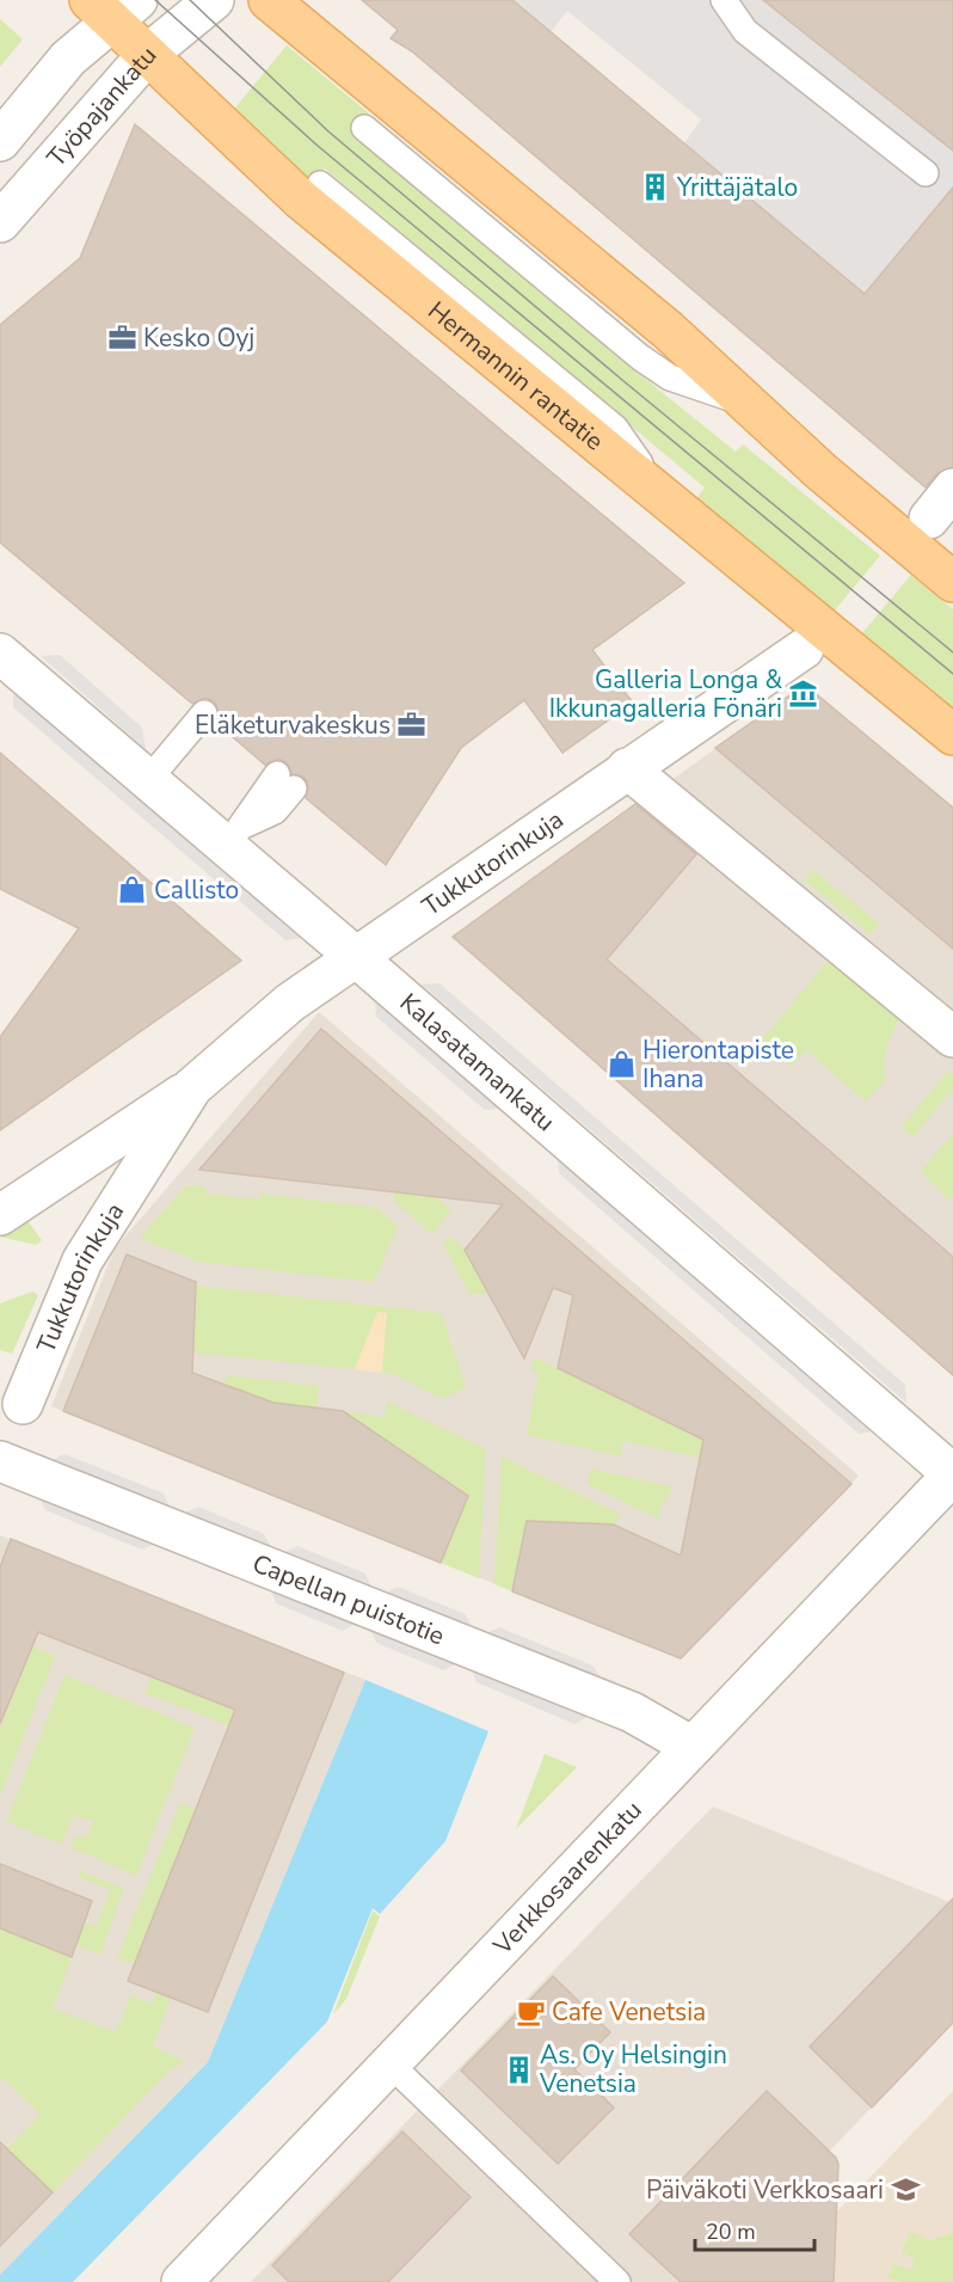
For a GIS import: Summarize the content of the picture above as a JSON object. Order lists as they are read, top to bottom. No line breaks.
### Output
{"streets":{"main road":["Hermannin rantatie"],"street":["Työpajankatu","Tukkutorinkuja","Kalasatamankatu","Capellan puistotie","Verkkosaarenkatu"]},"crossings":[["Työpajankatu","Hermannin rantatie"],["Tukkutorinkuja","Kalasatamankatu"],["Kalasatamankatu","Verkkosaarenkatu"],["Capellan puistotie","Verkkosaarenkatu"]],"places":{"building":["Yrittäjätalo","As. Oy Helsingin Venetsia"],"office":["Kesko Oyj","Eläketurvakeskus"],"museum":["Galleria Longa & Ikkunagalleria Fönäri"],"shop":["Callisto","Hierontapiste Ihana"],"cafe":["Cafe Venetsia"],"school or university":["Päiväkoti Verkkosaari"]},"scale_bar":"20 m"}
